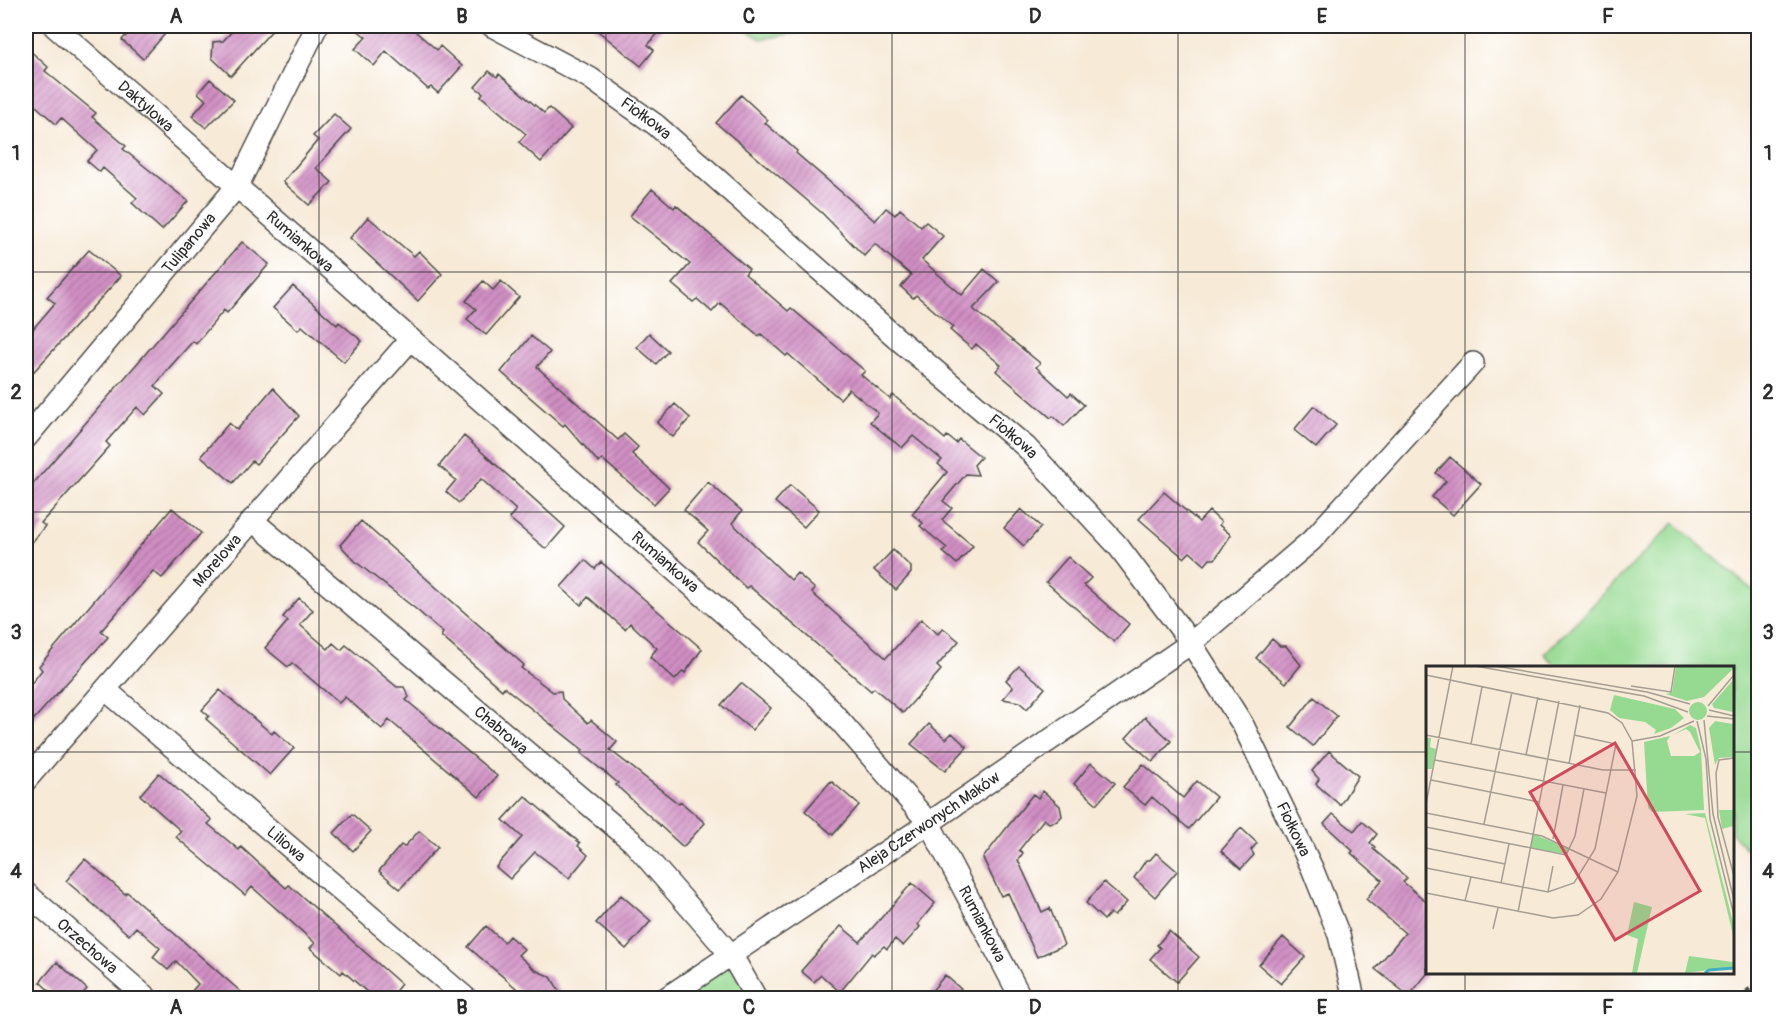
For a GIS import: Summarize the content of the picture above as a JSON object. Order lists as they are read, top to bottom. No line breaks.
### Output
{"streets":{"street":["Daktylowa","Fiołkowa","Rumiankowa","Tulipanowa","Morelowa","Chabrowa","Aleja Czerwonych Maków","Liliowa","Orzechowa"]},"crossings":[["Daktylowa","Rumiankowa"],["Daktylowa","Tulipanowa"],["Fiołkowa","Aleja Czerwonych Maków"],["Rumiankowa","Tulipanowa"],["Rumiankowa","Morelowa"],["Rumiankowa","Aleja Czerwonych Maków"],["Morelowa","Chabrowa"],["Morelowa","Liliowa"],["Chabrowa","Aleja Czerwonych Maków"]],"grid":{"columns":["A","B","C","D","E","F"],"rows":["1","2","3","4"]}}
